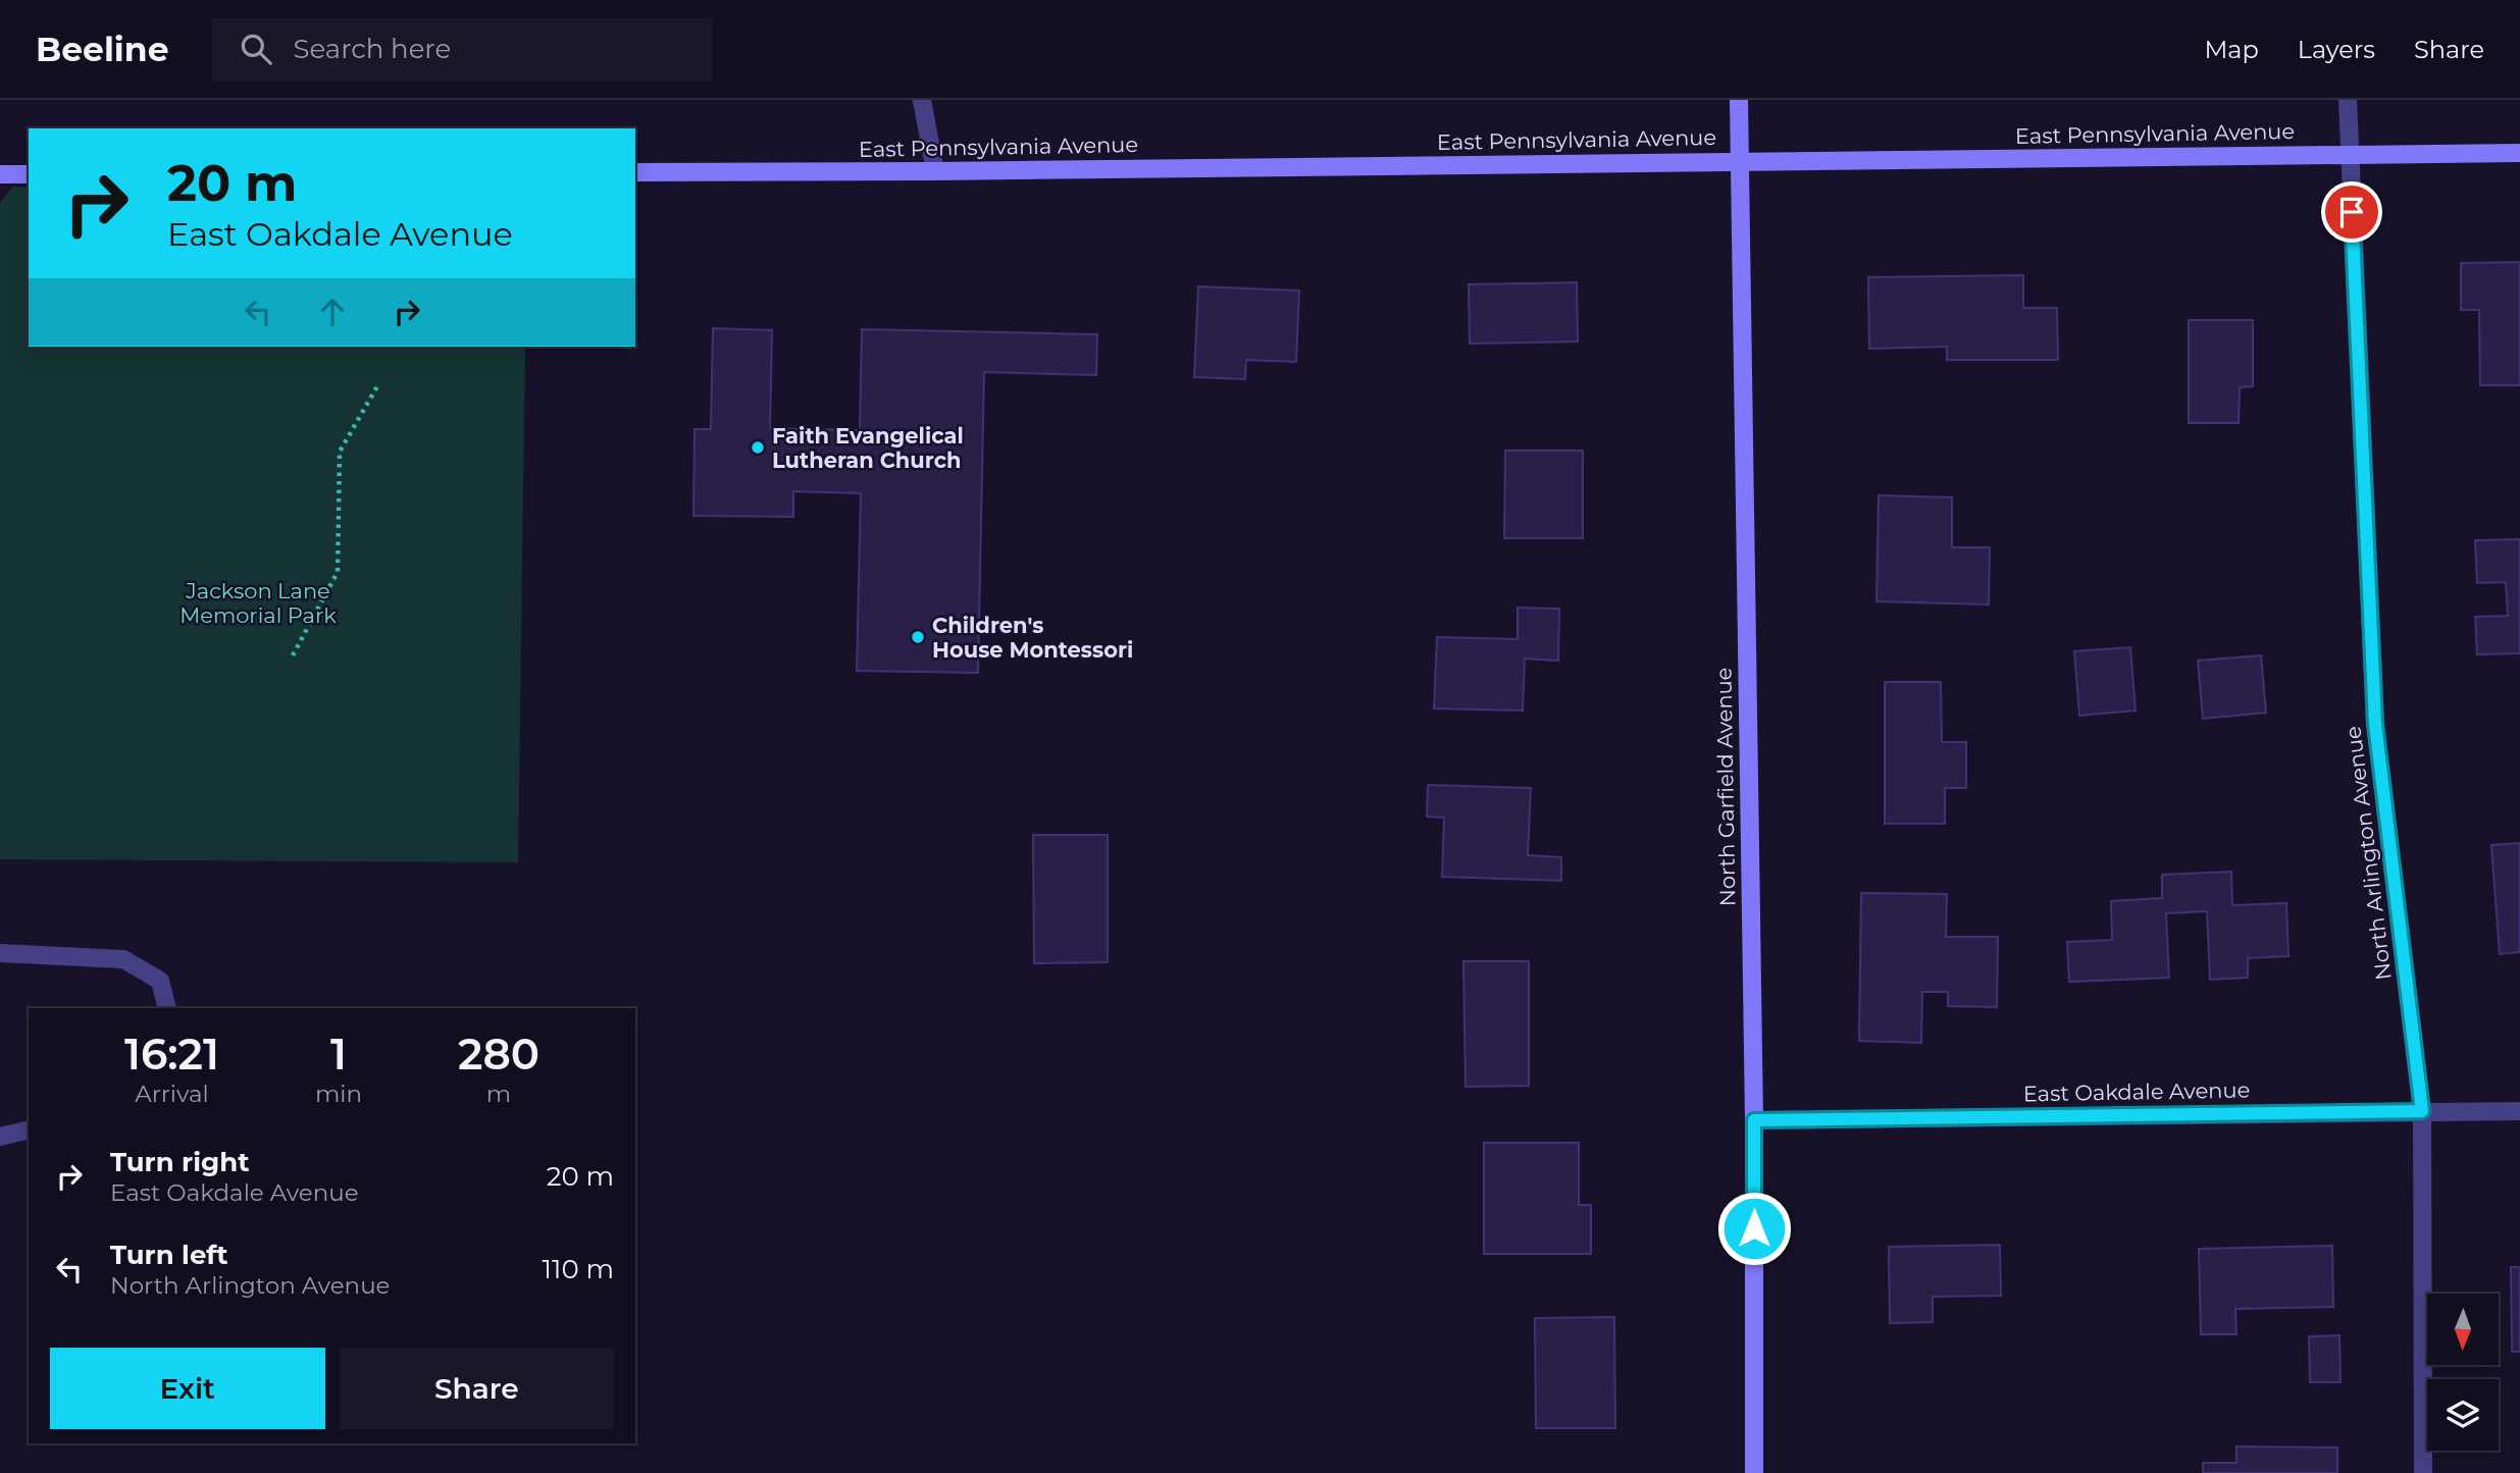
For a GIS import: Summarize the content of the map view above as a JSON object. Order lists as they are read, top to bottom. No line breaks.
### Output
{"streets":{"street":["East Pennsylvania Avenue","North Garfield Avenue","North Arlington Avenue","East Oakdale Avenue"]},"crossings":[["East Pennsylvania Avenue","North Garfield Avenue"],["East Pennsylvania Avenue","North Arlington Avenue"],["North Garfield Avenue","East Oakdale Avenue"],["North Arlington Avenue","East Oakdale Avenue"]],"parks":["Jackson Lane Memorial Park"],"places":["Faith Evangelical Lutheran Church","Children's House Montessori"],"north":"bottom","page":{"header":"Beeline","search":"Search here","nav":["Map","Layers","Share"],"turn":["20 m","East Oakdale Avenue"],"eta":["16:21","Arrival","1","min","280","m"],"list":[{"name":"Turn right","note":"East Oakdale Avenue","value":"20 m"},{"name":"Turn left","note":"North Arlington Avenue","value":"110 m"}],"buttons":["Exit","Share"]}}
